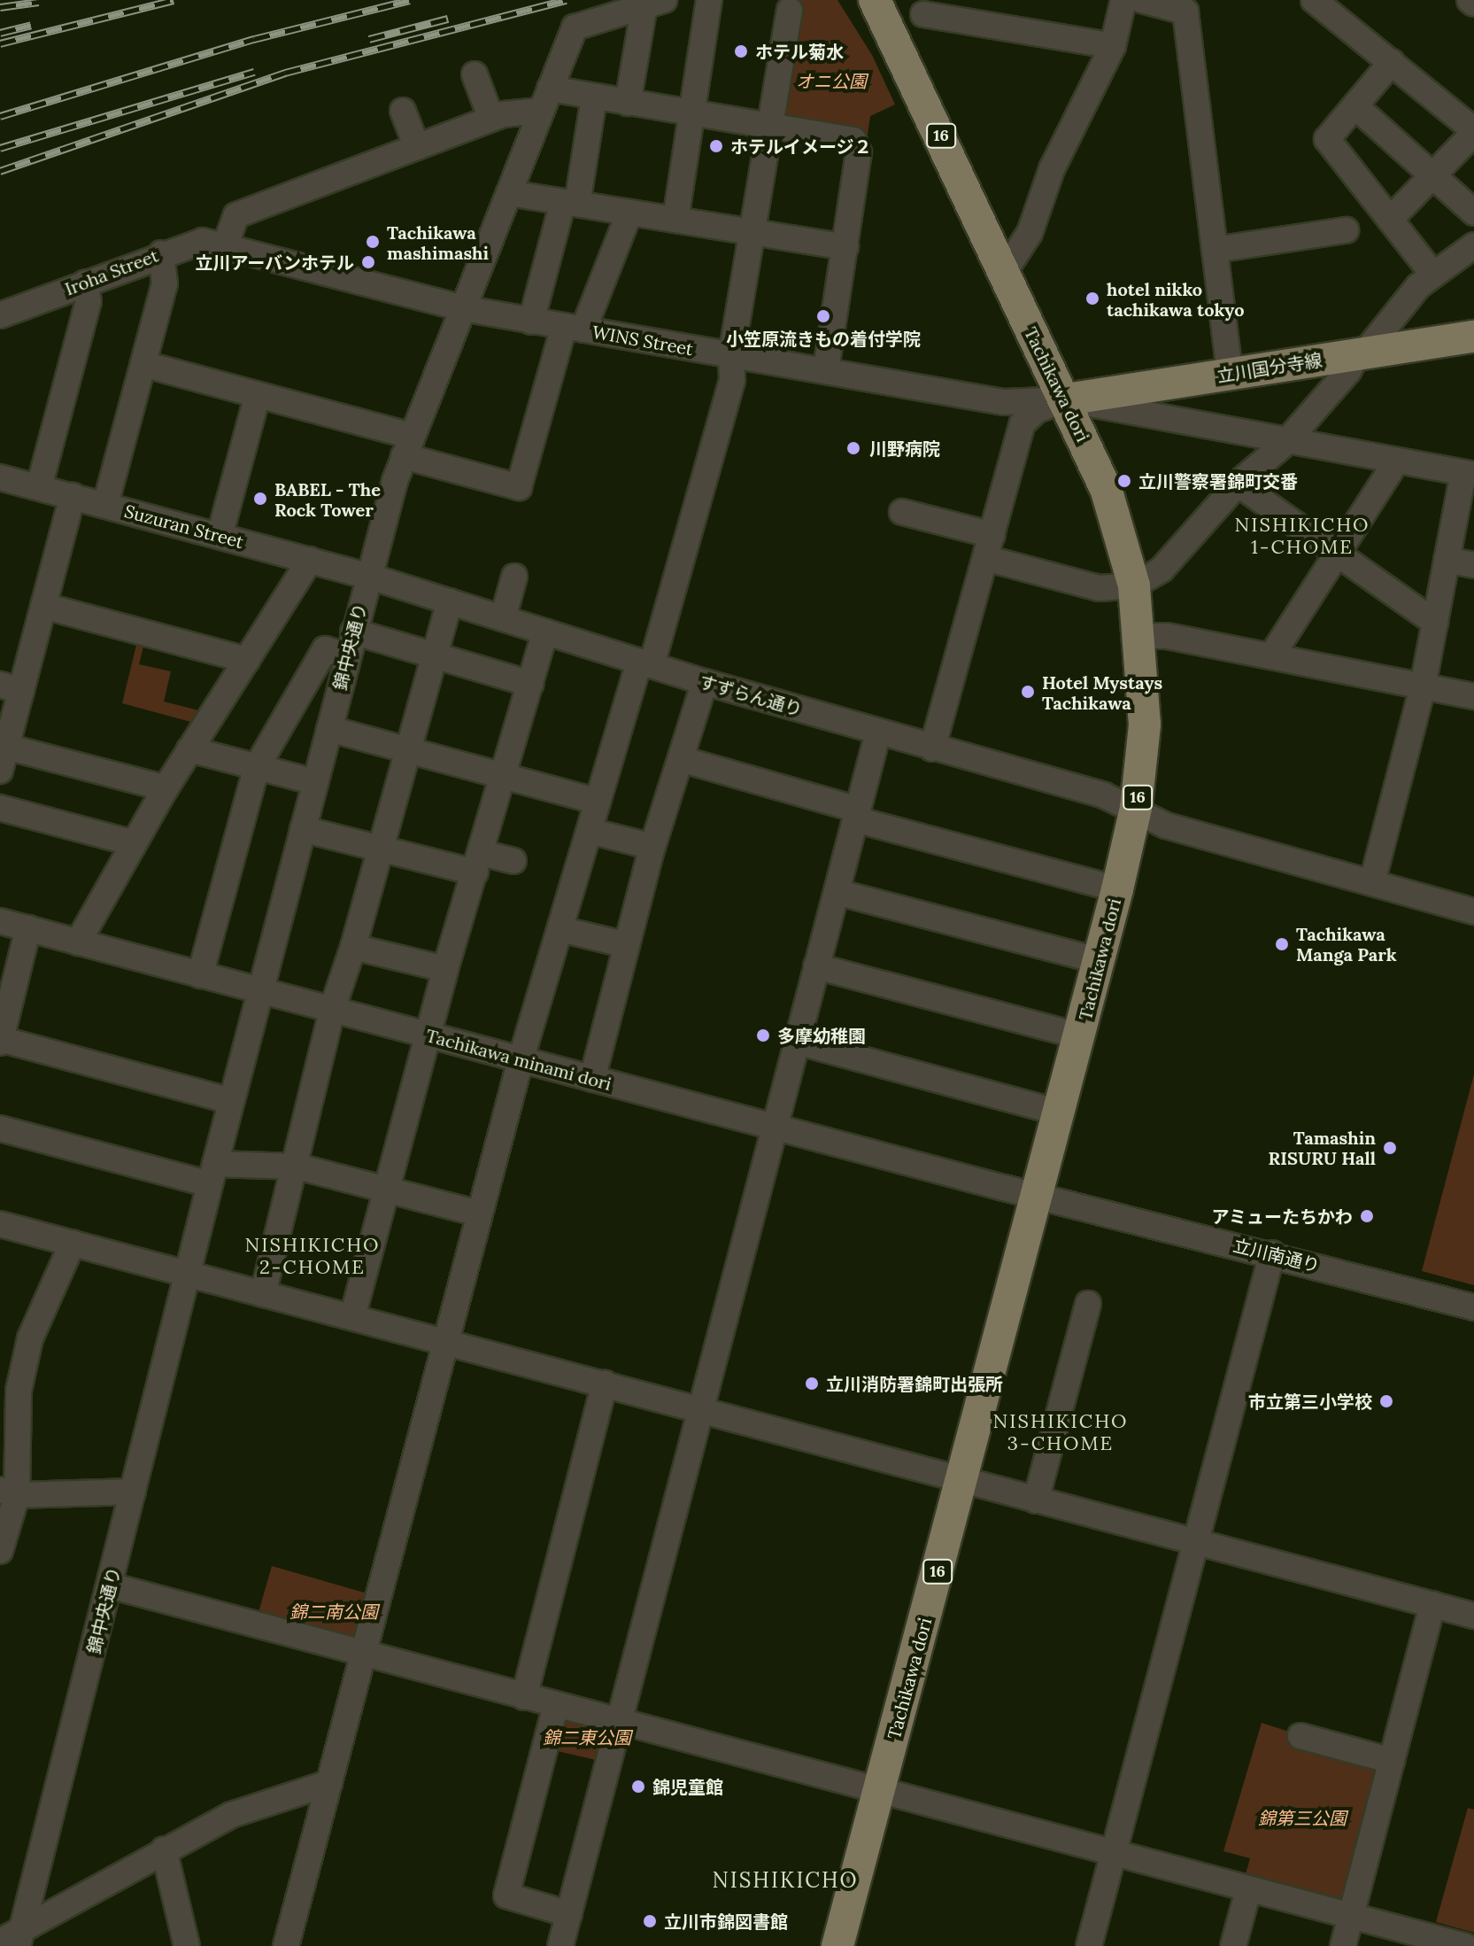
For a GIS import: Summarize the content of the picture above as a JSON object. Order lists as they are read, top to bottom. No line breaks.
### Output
{"streets":{"main road":["16","立川国分寺線","Tachikawa dori"],"street":["Iroha Street","WINS Street","Suzuran Street","錦中央通り","すずらん通り","Tachikawa minami dori","立川南通り"]},"crossings":[["Iroha Street","WINS Street"],["WINS Street","立川国分寺線"],["WINS Street","Tachikawa dori"],["WINS Street","錦中央通り"],["立川国分寺線","Tachikawa dori"],["Tachikawa dori","すずらん通り"],["Tachikawa dori","Tachikawa minami dori"],["Tachikawa dori","立川南通り"],["Suzuran Street","錦中央通り"],["Suzuran Street","すずらん通り"],["錦中央通り","すずらん通り"],["錦中央通り","Tachikawa minami dori"],["Tachikawa minami dori","立川南通り"]],"districts":["NISHIKICHO 1-CHOME","NISHIKICHO 2-CHOME","NISHIKICHO 3-CHOME","NISHIKICHO"],"parks":["オニ公園","錦二南公園","錦二東公園","錦第三公園"],"places":["ホテル菊水","ホテルイメージ２","Tachikawa mashimashi","立川アーバンホテル","hotel nikko tachikawa tokyo","小笠原流きもの着付学院","川野病院","立川警察署錦町交番","BABEL - The Rock Tower","Hotel Mystays Tachikawa","Tachikawa Manga Park","多摩幼稚園","Tamashin RISURU Hall","アミューたちかわ","立川消防署錦町出張所","市立第三小学校","錦児童館","立川市錦図書館"]}
